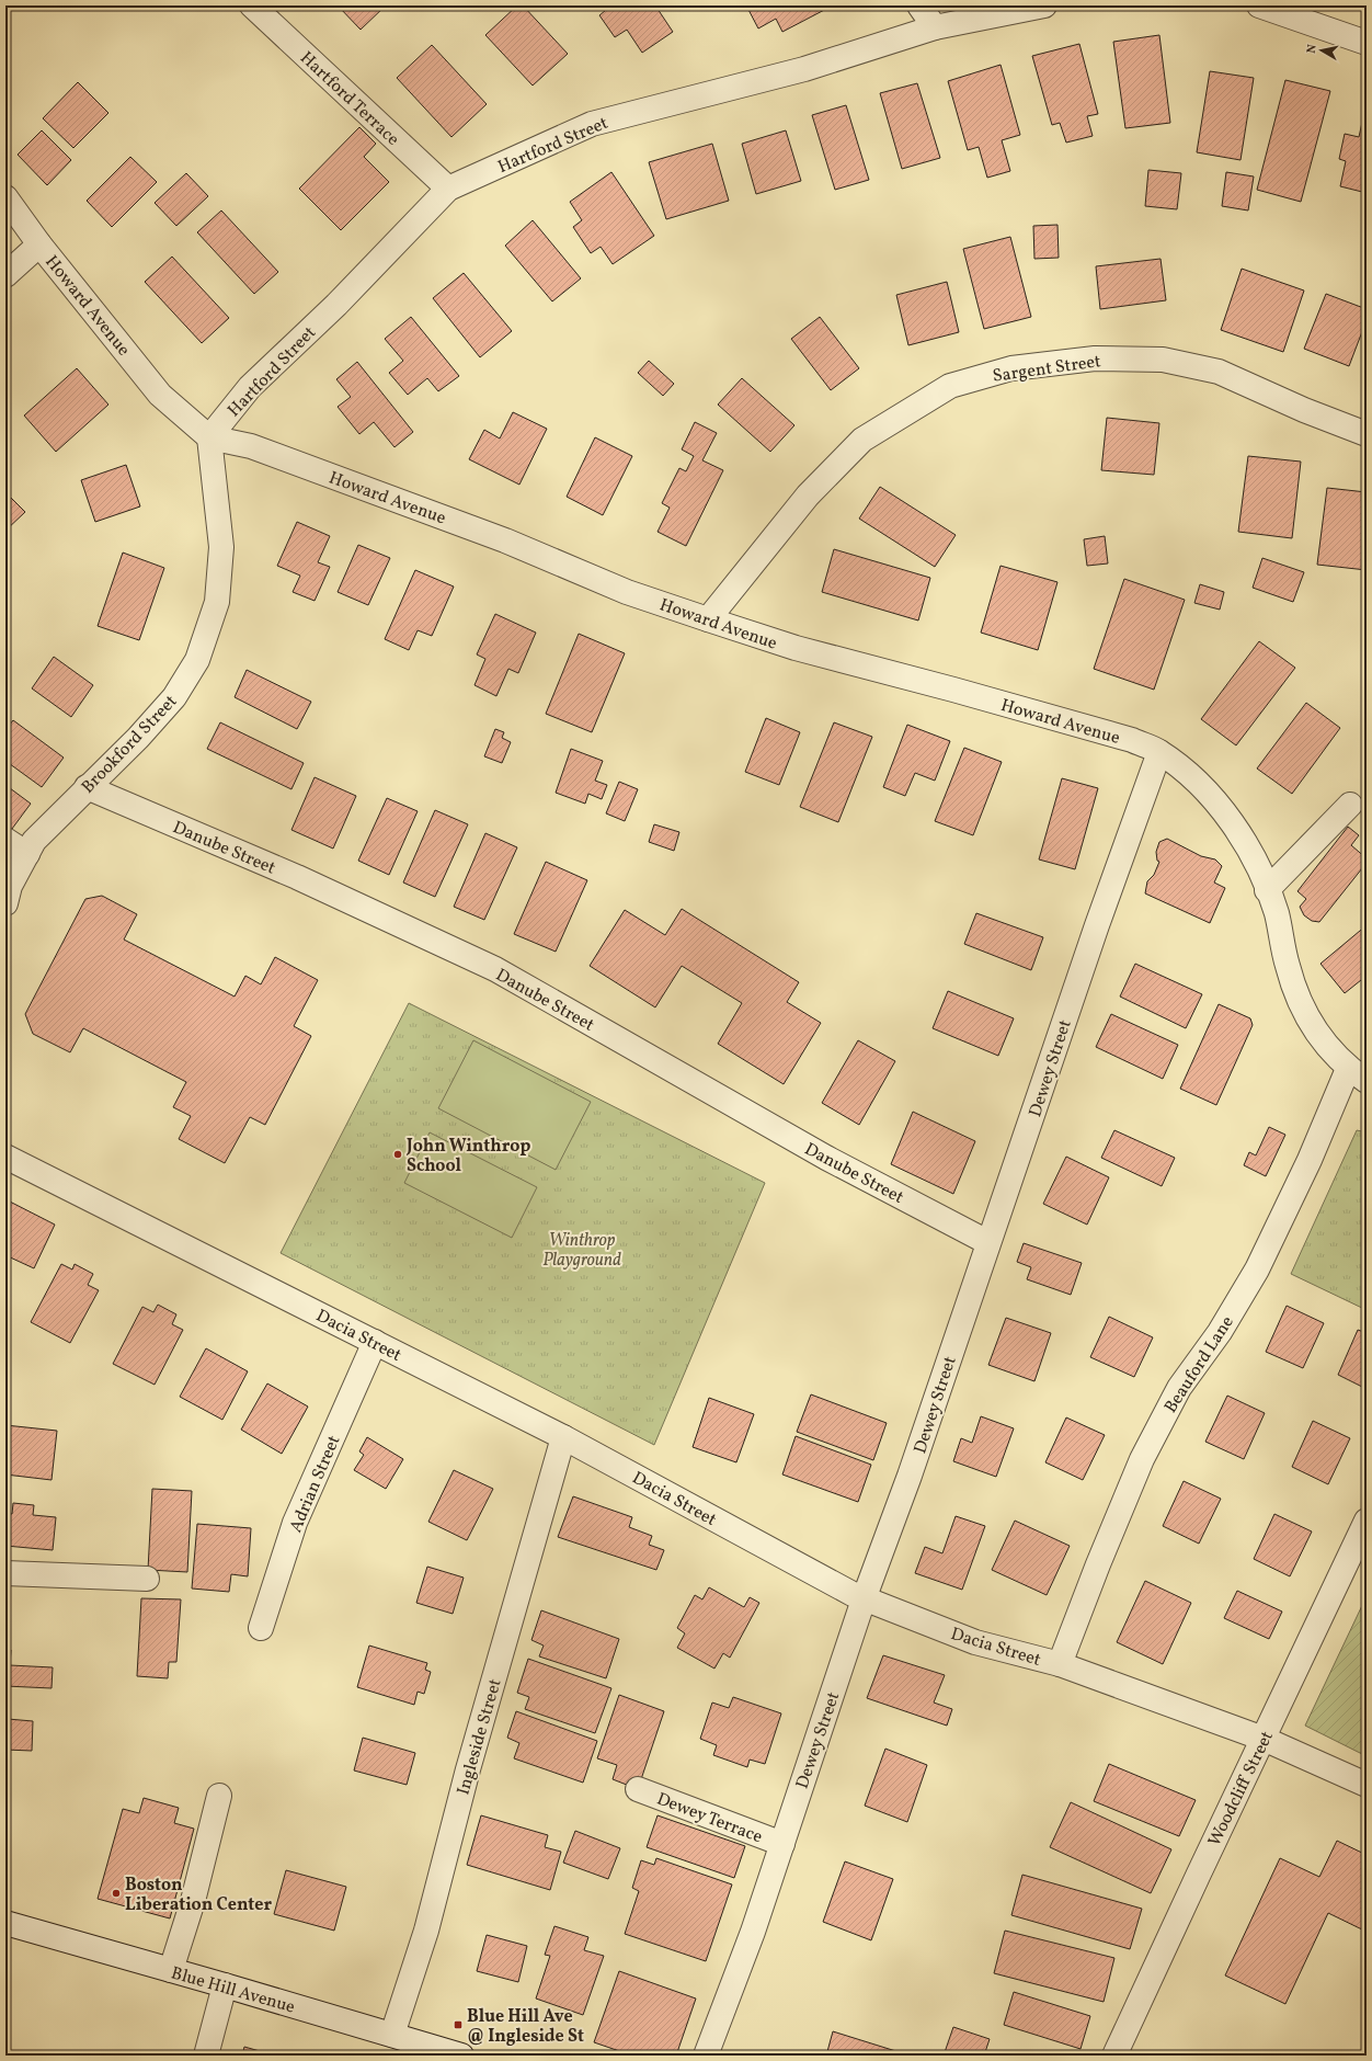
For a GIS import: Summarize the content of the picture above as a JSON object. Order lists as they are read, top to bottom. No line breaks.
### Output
{"streets":{"street":["Hartford Terrace","Hartford Street","Howard Avenue","Sargent Street","Brookford Street","Danube Street","Dewey Street","Dacia Street","Beauford Lane","Adrian Street","Ingleside Street","Woodcliff Street","Dewey Terrace","Blue Hill Avenue"]},"crossings":[["Hartford Terrace","Hartford Street"],["Hartford Street","Howard Avenue"],["Hartford Street","Brookford Street"],["Howard Avenue","Sargent Street"],["Howard Avenue","Brookford Street"],["Howard Avenue","Dewey Street"],["Howard Avenue","Beauford Lane"],["Brookford Street","Danube Street"],["Danube Street","Dewey Street"],["Dewey Street","Dacia Street"],["Dewey Street","Dewey Terrace"],["Dacia Street","Beauford Lane"],["Dacia Street","Adrian Street"],["Dacia Street","Ingleside Street"],["Dacia Street","Woodcliff Street"],["Ingleside Street","Blue Hill Avenue"]],"parks":["Winthrop Playground"],"places":{"other":["John Winthrop School","Boston Liberation Center"],"transit":["Blue Hill Ave @ Ingleside St"]},"north":"left"}
